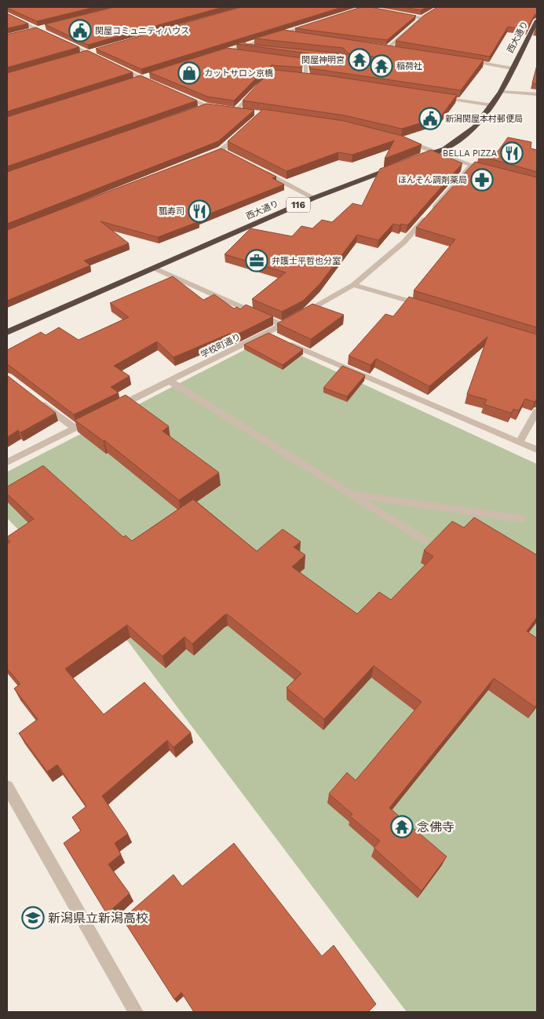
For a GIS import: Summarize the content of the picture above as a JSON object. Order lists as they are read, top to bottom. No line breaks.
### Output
{"streets":{"highway":["西大通り","116"],"street":["学校町通り"]},"places":{"public building":["関屋コミュニティハウス","新潟関屋本村郵便局"],"temple":["関屋神明宮","稲荷社","念佛寺"],"shop":["カットサロン京橋"],"restaurant":["BELLA PIZZA","瓢寿司"],"pharmacy":["ほんそん調剤薬局"],"office":["弁護士平哲也分室"],"school or university":["新潟県立新潟高校"]}}
